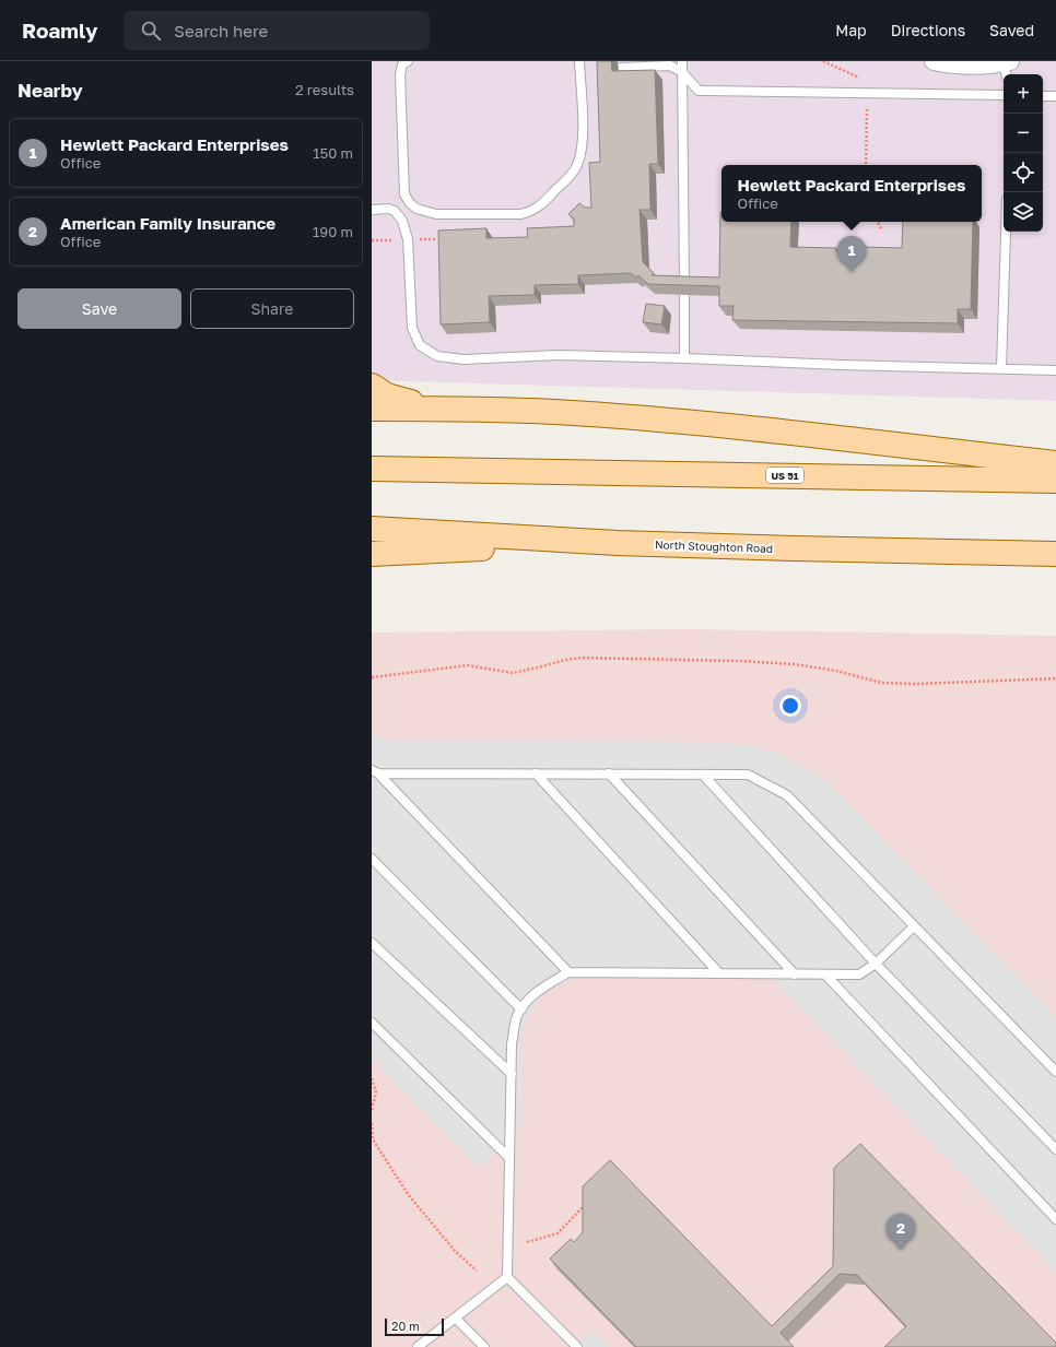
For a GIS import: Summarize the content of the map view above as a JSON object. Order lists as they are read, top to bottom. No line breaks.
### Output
{"streets":{"main road":["US 51","North Stoughton Road"]},"scale_bar":"20 m","page":{"header":"Roamly","search":"Search here","nav":["Map","Directions","Saved"],"heading":["Nearby","2 results"],"map_buttons":["+","−"],"list":[{"mark":"1","name":"Hewlett Packard Enterprises","note":"Office","value":"150 m"},{"mark":"2","name":"American Family Insurance","note":"Office","value":"190 m"}],"popup":["Hewlett Packard Enterprises","Office"],"pins":["1","2"],"buttons":["Save","Share"],"scale":"20 m"}}
